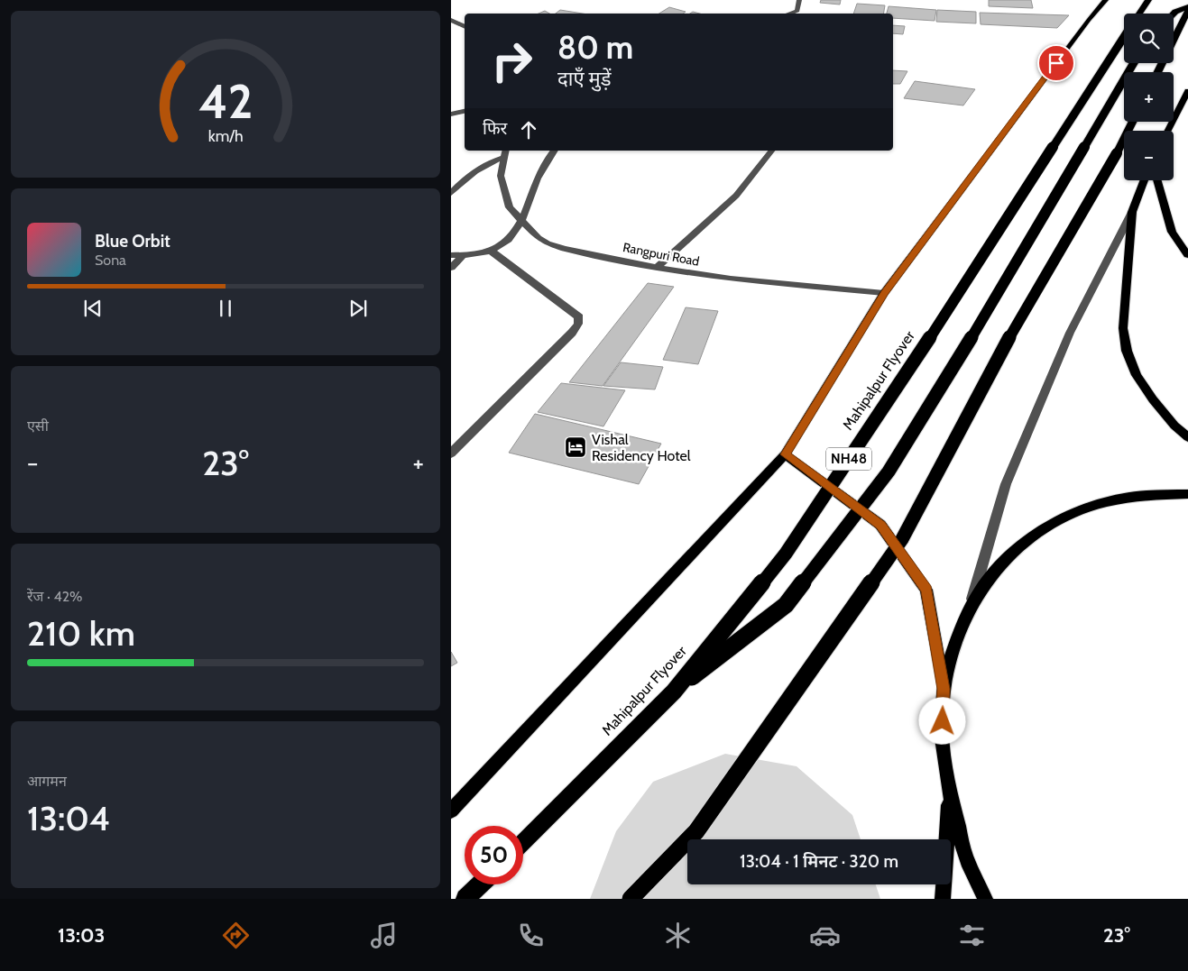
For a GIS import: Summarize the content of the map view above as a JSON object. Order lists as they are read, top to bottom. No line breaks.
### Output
{"streets":{"highway":["Mahipalpur Flyover","NH48"],"street":["Rangpuri Road"]},"places":{"hotel":["Vishal Residency Hotel"]},"page":{"map_buttons":["+","−"],"turn":["80 m","दाएँ मुड़ें"],"then":"फिर","song":["Blue Orbit","Sona"],"tile":["एसी",["रेंज · 42%","210 km"],["आगमन","13:04"]],"heat":["−","23°","+"],"limit":"50","trip":"13:04 · 1 मिनट · 320 m","tabs":["13:03","23°"],"gauge":["42","km/h"]}}
